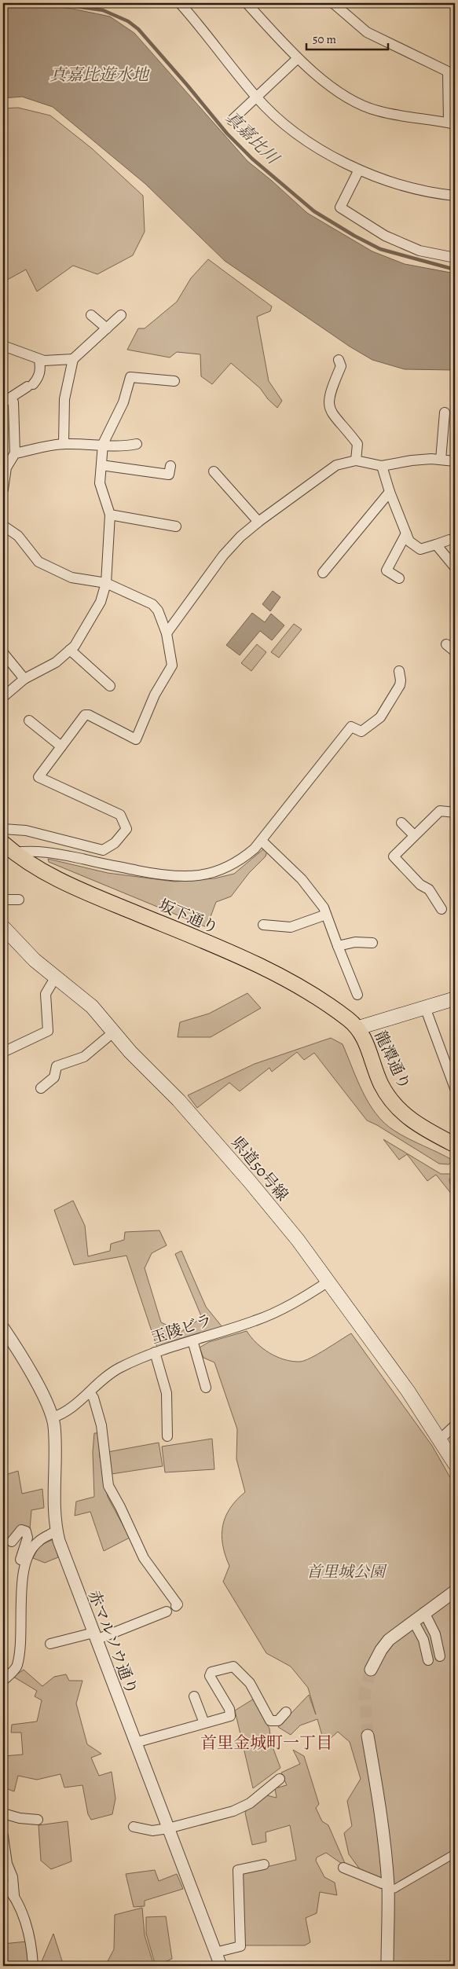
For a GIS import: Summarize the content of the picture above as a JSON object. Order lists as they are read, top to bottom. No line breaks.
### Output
{"streets":{"main road":["坂下通り","龍潭通り","県道50号線"],"street":["玉陵ビラ","赤マルソウ通り"]},"crossings":[["坂下通り","龍潭通り"],["県道50号線","玉陵ビラ"],["玉陵ビラ","赤マルソウ通り"]],"districts":["首里金城町一丁目"],"water":["真嘉比遊水地","真嘉比川"],"parks":["首里城公園"],"scale_bar":"50 m"}
